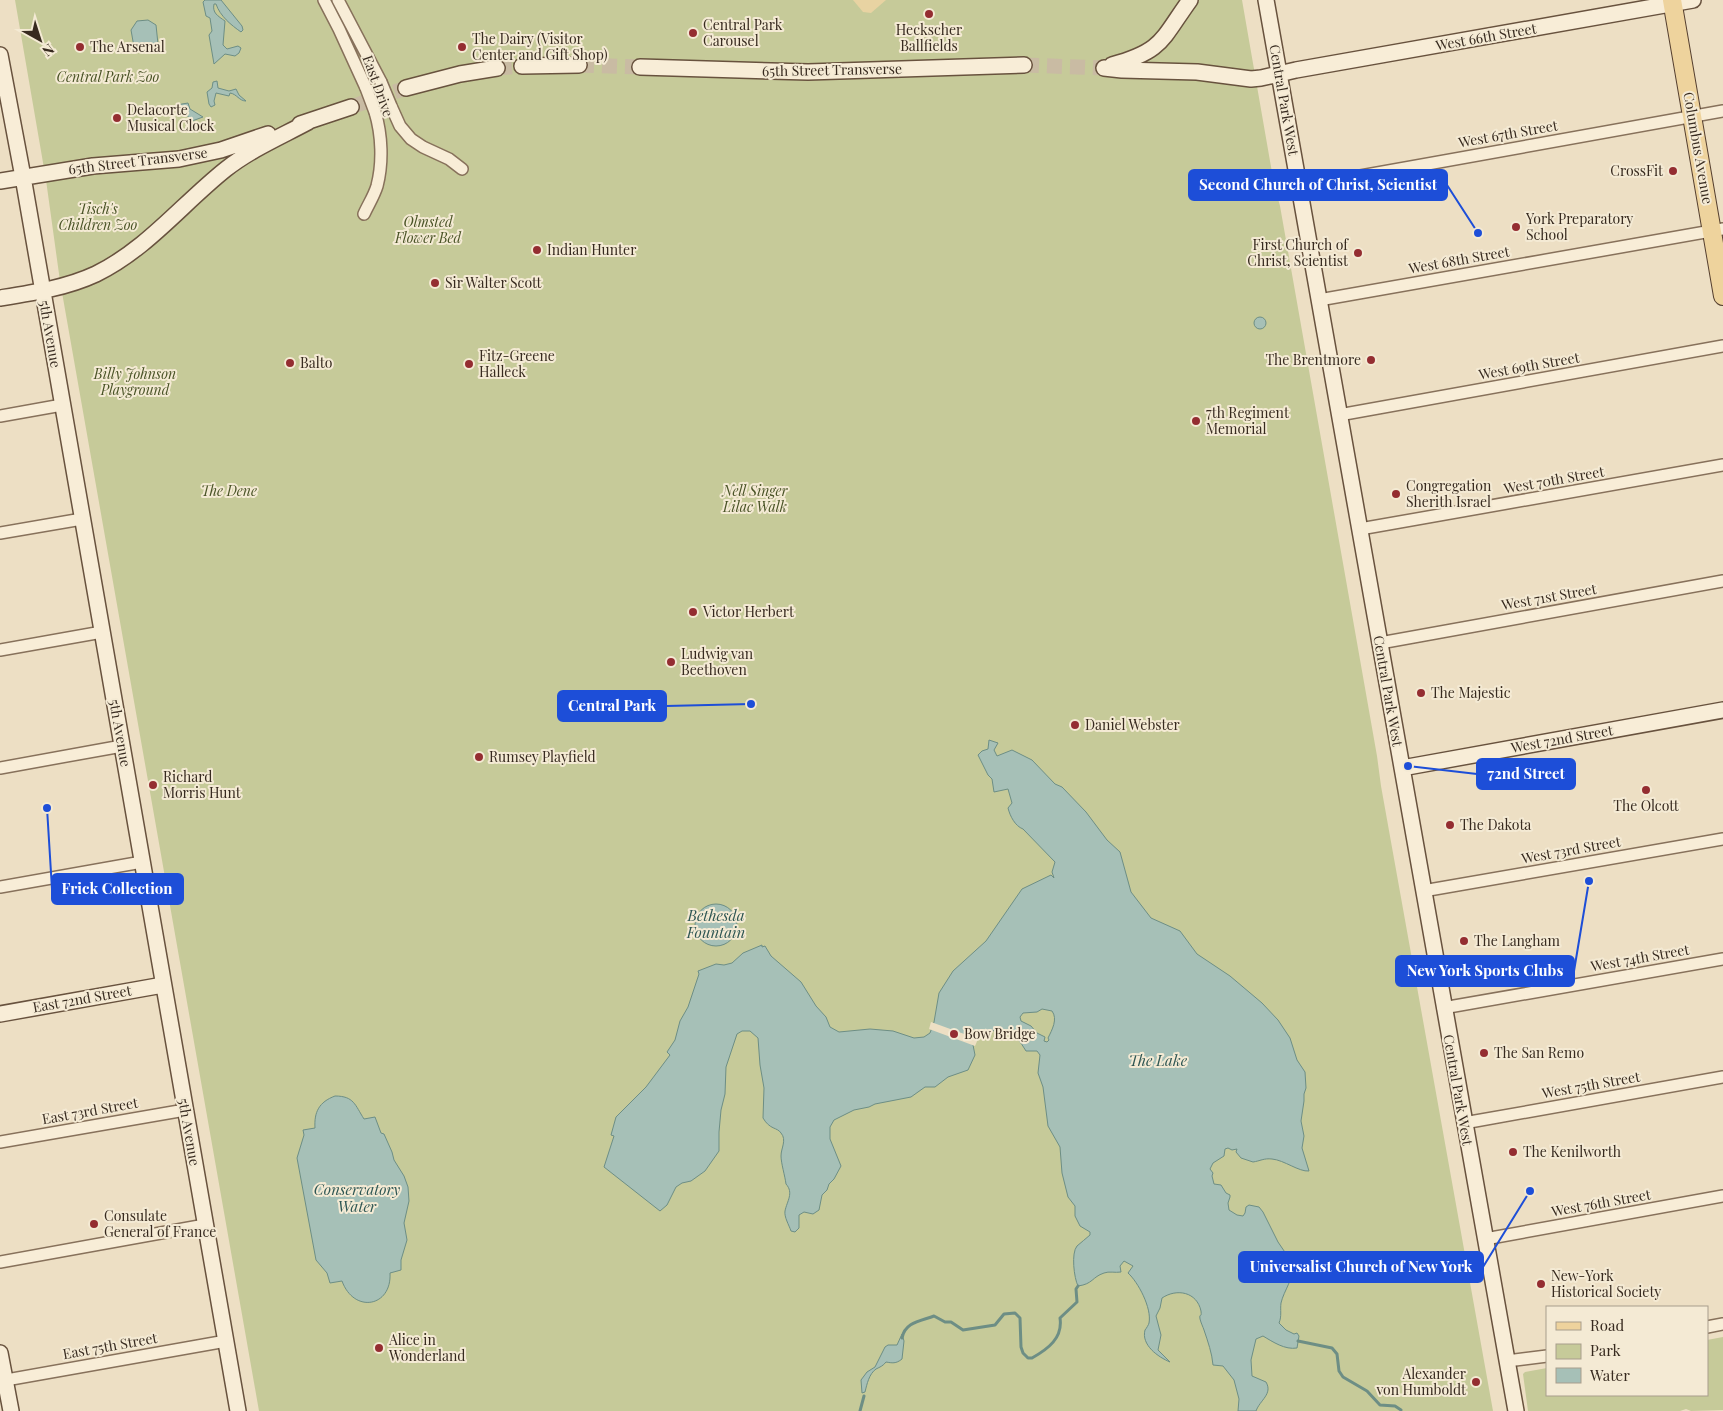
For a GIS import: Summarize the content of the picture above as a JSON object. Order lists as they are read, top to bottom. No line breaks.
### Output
{"streets":{"main road":["West 66th Street","65th Street Transverse","Central Park West","Columbus Avenue","5th Avenue","West 72nd Street","East 72nd Street"],"street":["East Drive","West 67th Street","West 68th Street","West 69th Street","West 70th Street","West 71st Street","West 73rd Street","West 74th Street","West 75th Street","East 73rd Street","West 76th Street","East 75th Street"]},"crossings":[["West 66th Street","Central Park West"],["West 66th Street","Columbus Avenue"],["65th Street Transverse","5th Avenue"],["Central Park West","West 67th Street"],["Central Park West","West 68th Street"],["Central Park West","West 69th Street"],["Central Park West","West 70th Street"],["Central Park West","West 71st Street"],["Central Park West","West 72nd Street"],["Central Park West","West 73rd Street"],["Central Park West","West 74th Street"],["Central Park West","West 75th Street"],["Central Park West","West 76th Street"],["West 67th Street","Columbus Avenue"],["Columbus Avenue","West 68th Street"],["5th Avenue","East 72nd Street"],["5th Avenue","East 73rd Street"],["5th Avenue","East 75th Street"]],"water":["Bethesda Fountain","The Lake","Conservatory Water"],"parks":["Central Park Zoo","Tisch's Children Zoo","Olmsted Flower Bed","Billy Johnson Playground","The Dene","Nell Singer Lilac Walk"],"places":["Heckscher Ballfields","Central Park Carousel","The Arsenal","The Dairy (Visitor Center and Gift Shop)","Delacorte Musical Clock","CrossFit","York Preparatory School","Second Church of Christ, Scientist","Indian Hunter","First Church of Christ, Scientist","Sir Walter Scott","The Brentmore","Balto","Fitz-Greene Halleck","7th Regiment Memorial","Congregation Sherith Israel","Victor Herbert","Ludwig van Beethoven","The Majestic","Central Park","Daniel Webster","Rumsey Playfield","72nd Street","Richard Morris Hunt","The Olcott","Frick Collection","The Dakota","New York Sports Clubs","The Langham","Bow Bridge","The San Remo","The Kenilworth","Universalist Church of New York","Consulate General of France","New-York Historical Society","Alice in Wonderland","Alexander von Humboldt"],"legend":["Road","Park","Water"],"north":"bottom right"}
